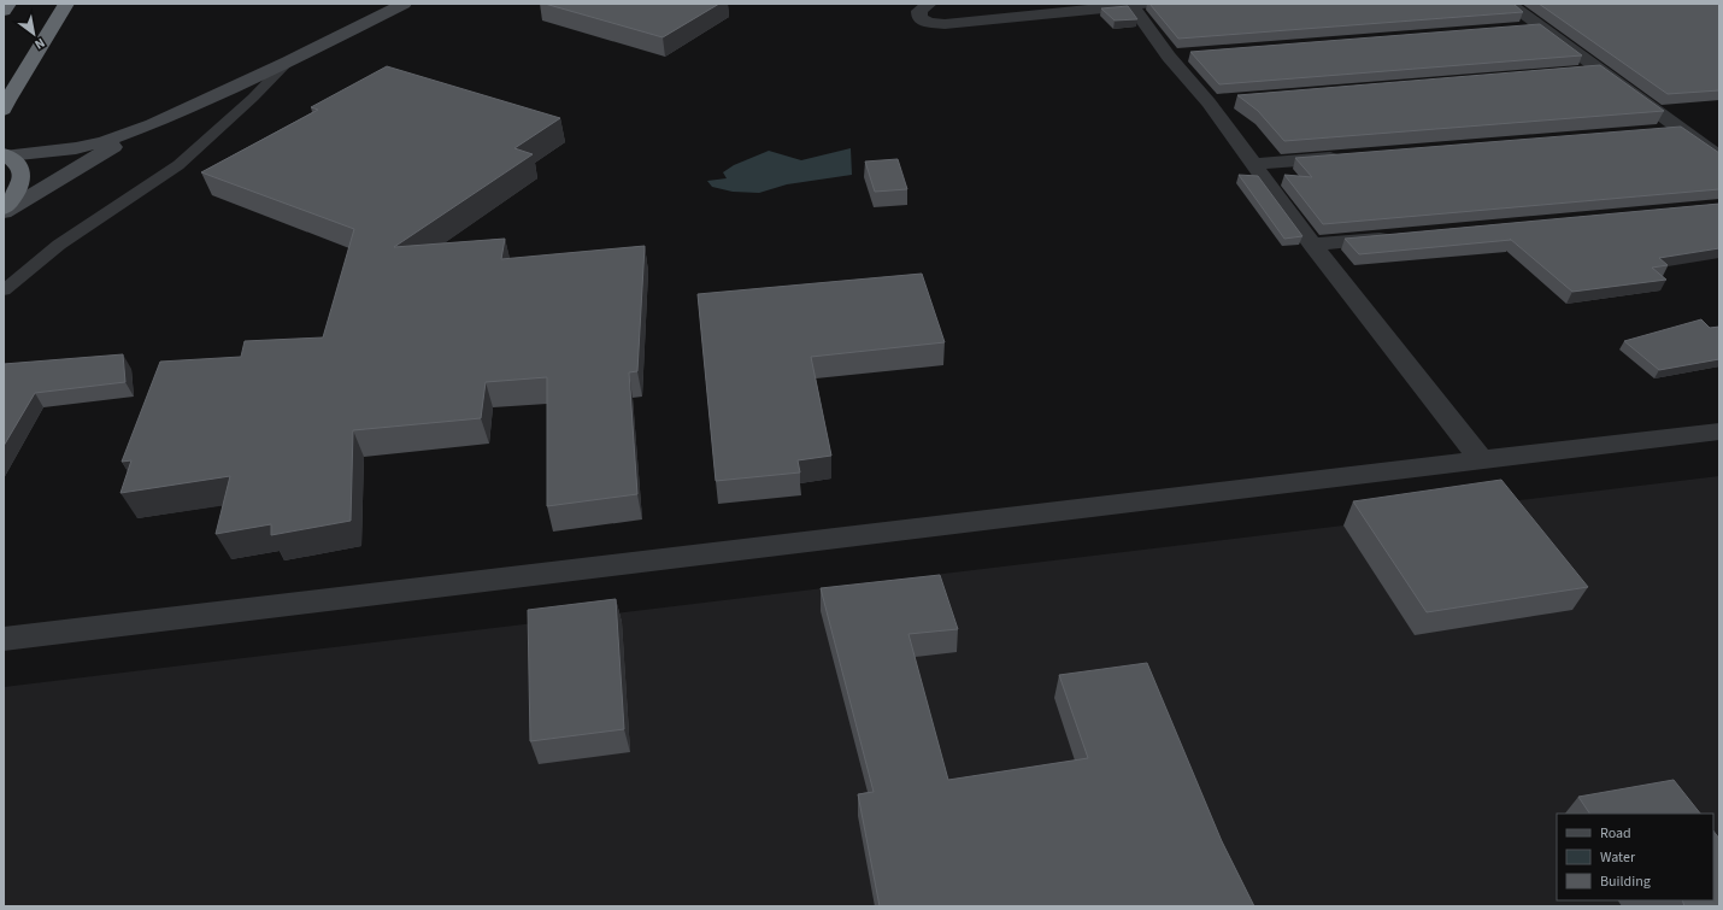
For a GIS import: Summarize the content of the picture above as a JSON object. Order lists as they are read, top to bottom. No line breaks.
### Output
{"legend":["Road","Water","Building"],"north":"bottom right"}
